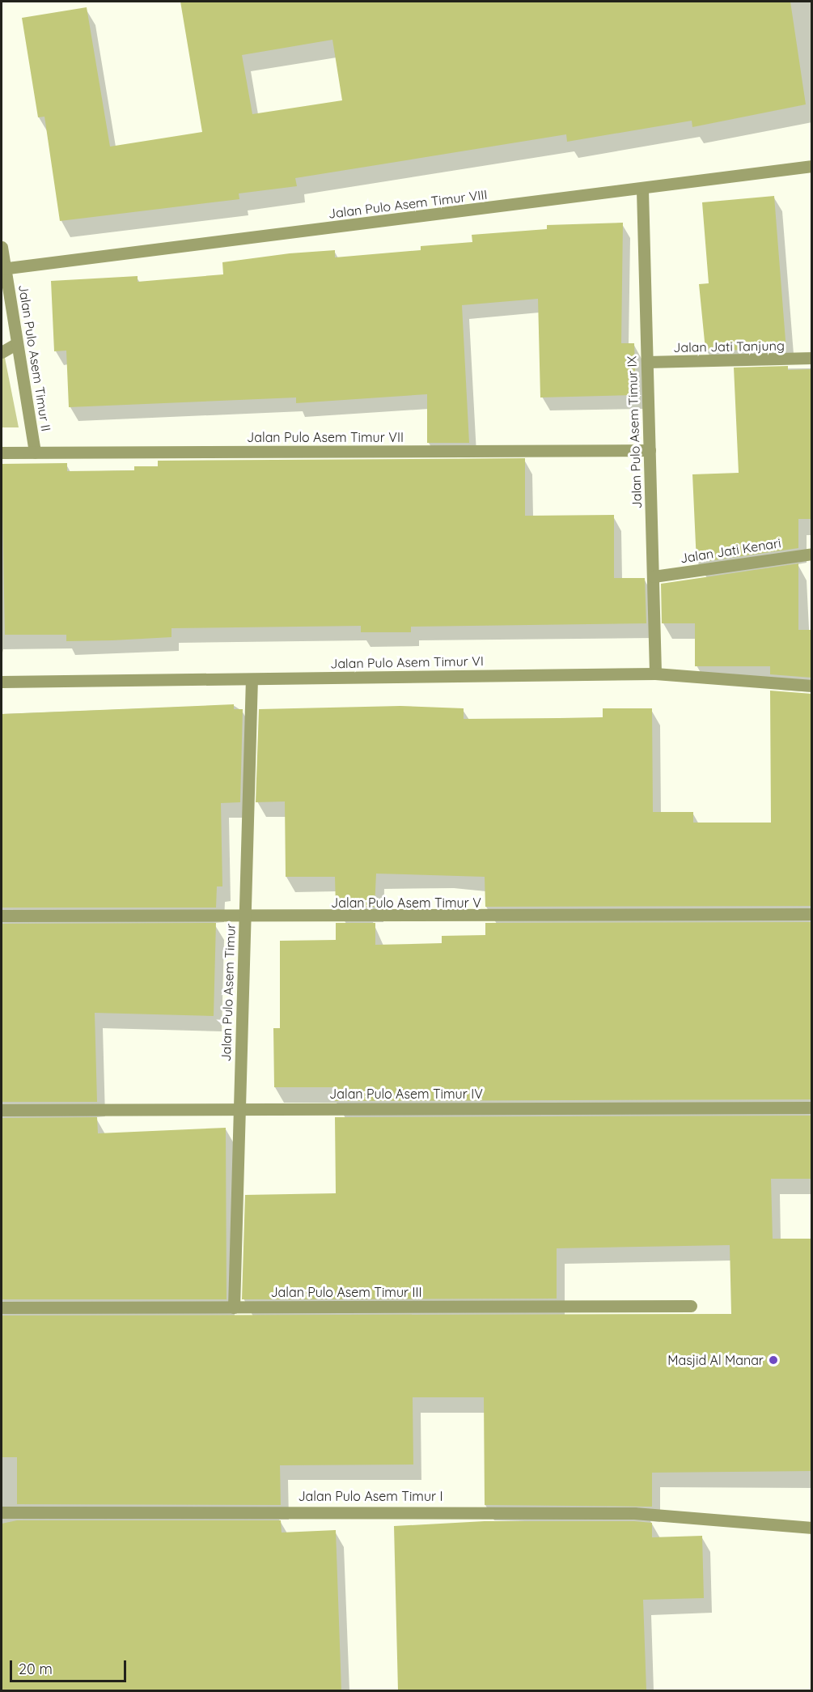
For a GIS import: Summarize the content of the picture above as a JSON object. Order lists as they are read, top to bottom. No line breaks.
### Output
{"streets":{"street":["Jalan Pulo Asem Timur VIII","Jalan Jati Tanjung","Jalan Pulo Asem Timur II","Jalan Pulo Asem Timur IX","Jalan Pulo Asem Timur VII","Jalan Jati Kenari","Jalan Pulo Asem Timur VI","Jalan Pulo Asem Timur V","Jalan Pulo Asem Timur","Jalan Pulo Asem Timur IV","Jalan Pulo Asem Timur III","Jalan Pulo Asem Timur I"]},"crossings":[["Jalan Pulo Asem Timur VIII","Jalan Pulo Asem Timur II"],["Jalan Pulo Asem Timur VIII","Jalan Pulo Asem Timur IX"],["Jalan Jati Tanjung","Jalan Pulo Asem Timur IX"],["Jalan Pulo Asem Timur II","Jalan Pulo Asem Timur VII"],["Jalan Pulo Asem Timur IX","Jalan Pulo Asem Timur VII"],["Jalan Pulo Asem Timur IX","Jalan Jati Kenari"],["Jalan Pulo Asem Timur IX","Jalan Pulo Asem Timur VI"],["Jalan Pulo Asem Timur VI","Jalan Pulo Asem Timur"],["Jalan Pulo Asem Timur V","Jalan Pulo Asem Timur"],["Jalan Pulo Asem Timur","Jalan Pulo Asem Timur IV"],["Jalan Pulo Asem Timur","Jalan Pulo Asem Timur III"]],"places":["Masjid Al Manar"],"scale_bar":"20 m"}
